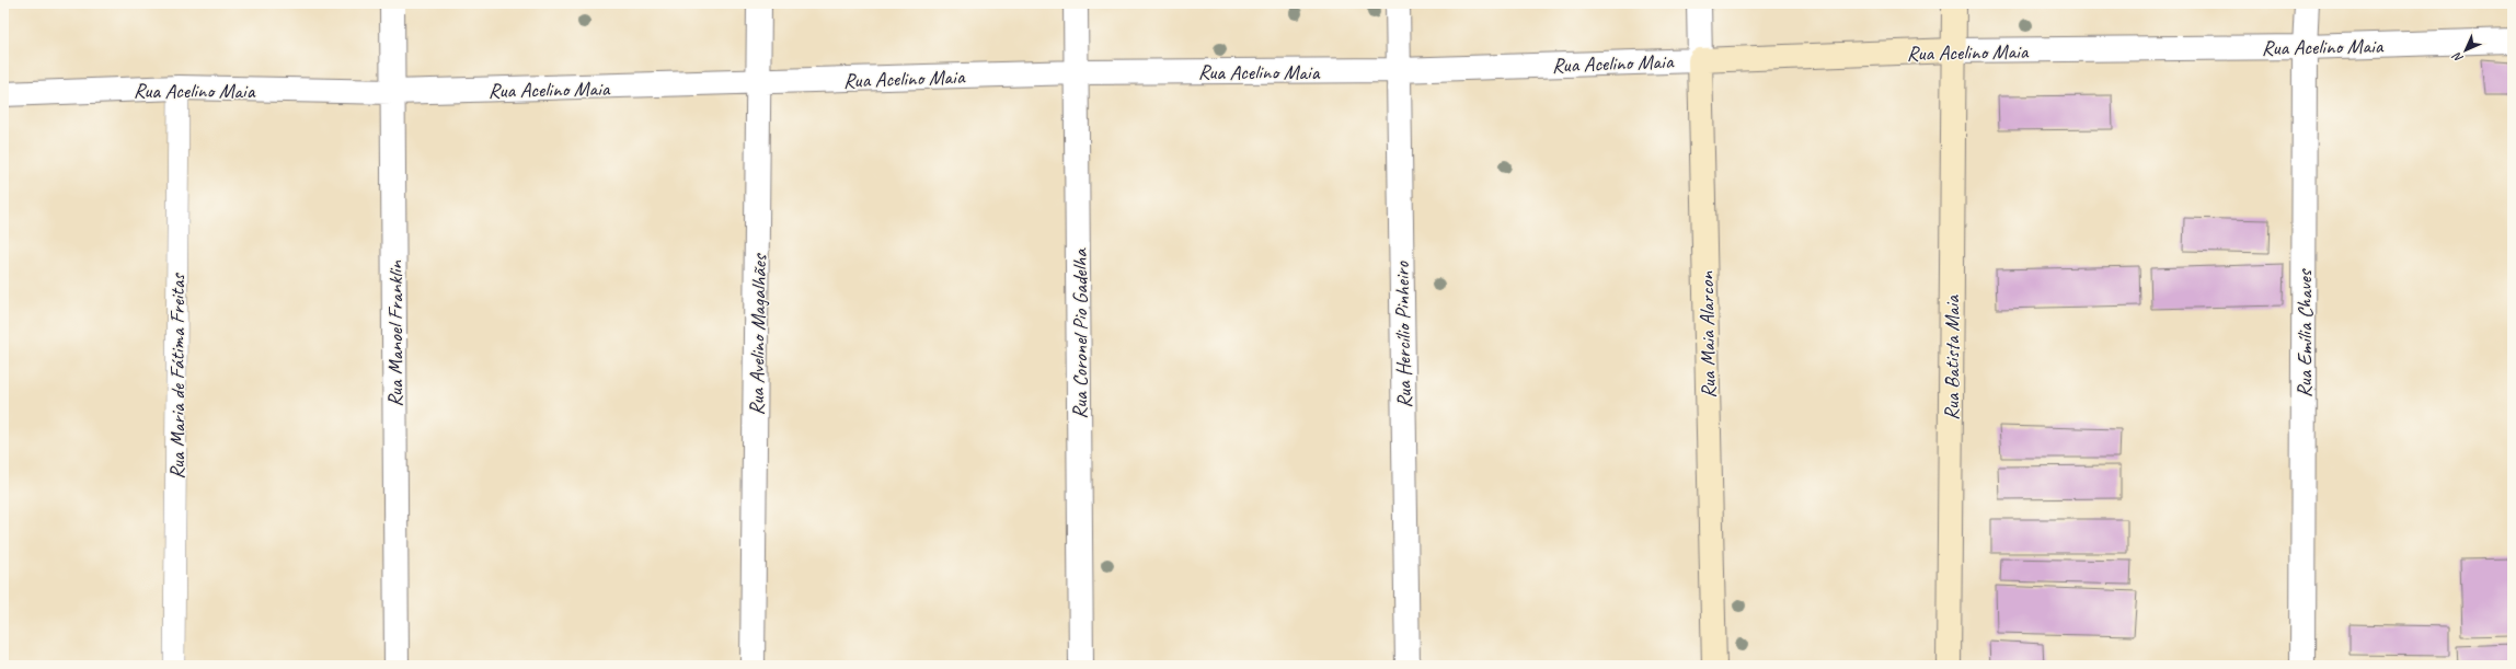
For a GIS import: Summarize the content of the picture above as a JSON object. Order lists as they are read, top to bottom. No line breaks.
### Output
{"streets":{"main road":["Rua Acelino Maia","Rua Maia Alarcon","Rua Batista Maia"],"street":["Rua Manoel Franklin","Rua Coronel Pio Gadelha","Rua Emília Chaves","Rua Avelino Magalhães","Rua Hercílio Pinheiro"],"lane":["Rua Maria de Fátima Freitas"]},"crossings":[["Rua Acelino Maia","Rua Manoel Franklin"],["Rua Acelino Maia","Rua Coronel Pio Gadelha"],["Rua Acelino Maia","Rua Emília Chaves"],["Rua Acelino Maia","Rua Avelino Magalhães"],["Rua Acelino Maia","Rua Hercílio Pinheiro"],["Rua Acelino Maia","Rua Maia Alarcon"],["Rua Acelino Maia","Rua Batista Maia"],["Rua Acelino Maia","Rua Maria de Fátima Freitas"]],"north":"bottom left"}
